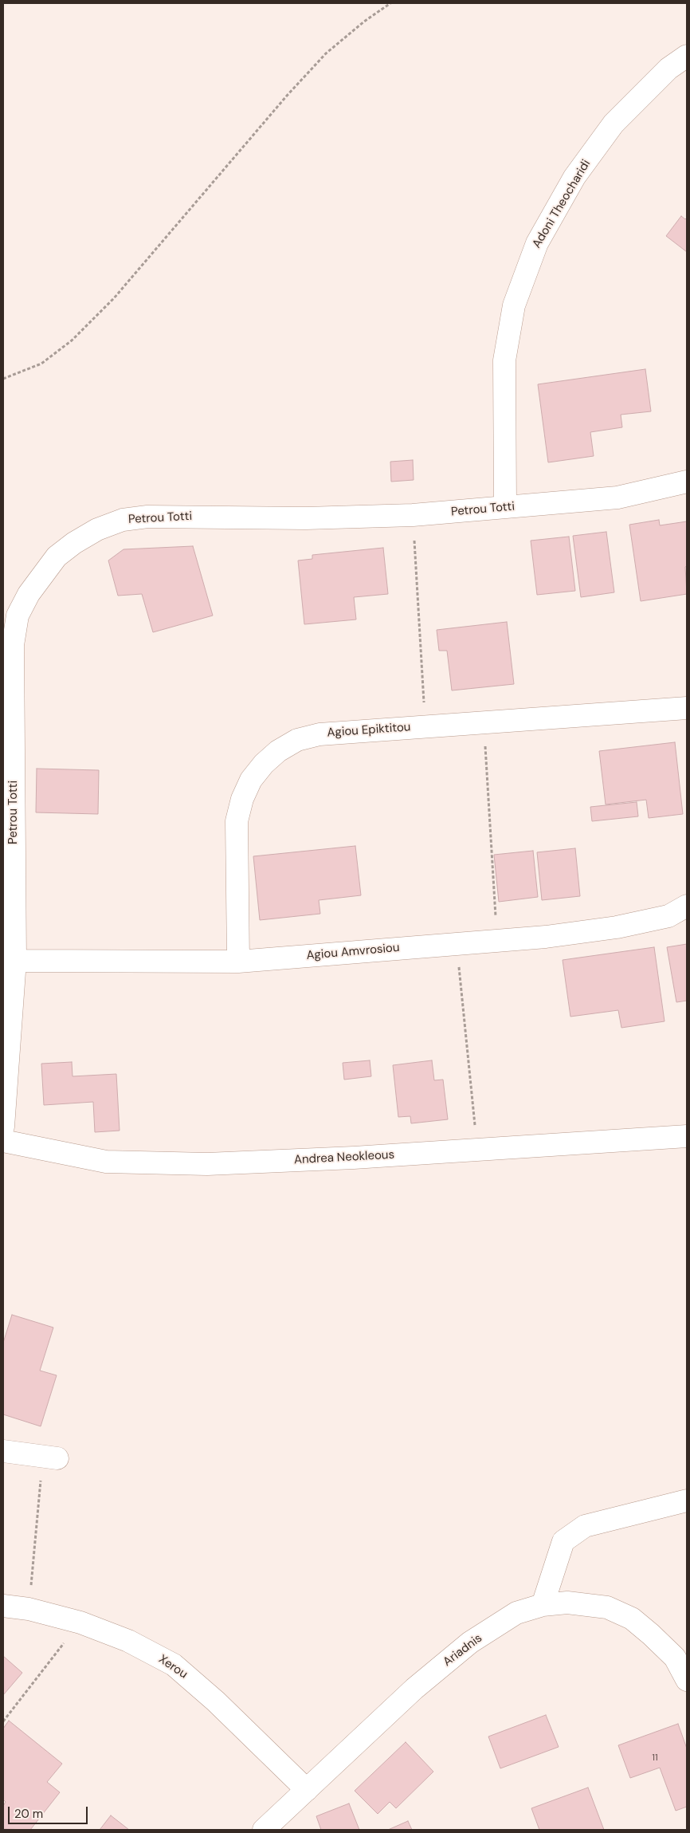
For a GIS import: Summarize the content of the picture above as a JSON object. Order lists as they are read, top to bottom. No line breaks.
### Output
{"streets":{"street":["Adoni Theocharidi","Petrou Totti","Agiou Epiktitou","Agiou Amvrosiou","Andrea Neokleous","Ariadnis","Xerou"]},"crossings":[["Adoni Theocharidi","Petrou Totti"],["Petrou Totti","Agiou Amvrosiou"],["Agiou Epiktitou","Agiou Amvrosiou"],["Ariadnis","Xerou"]],"house_numbers":["11"],"scale_bar":"20 m"}
